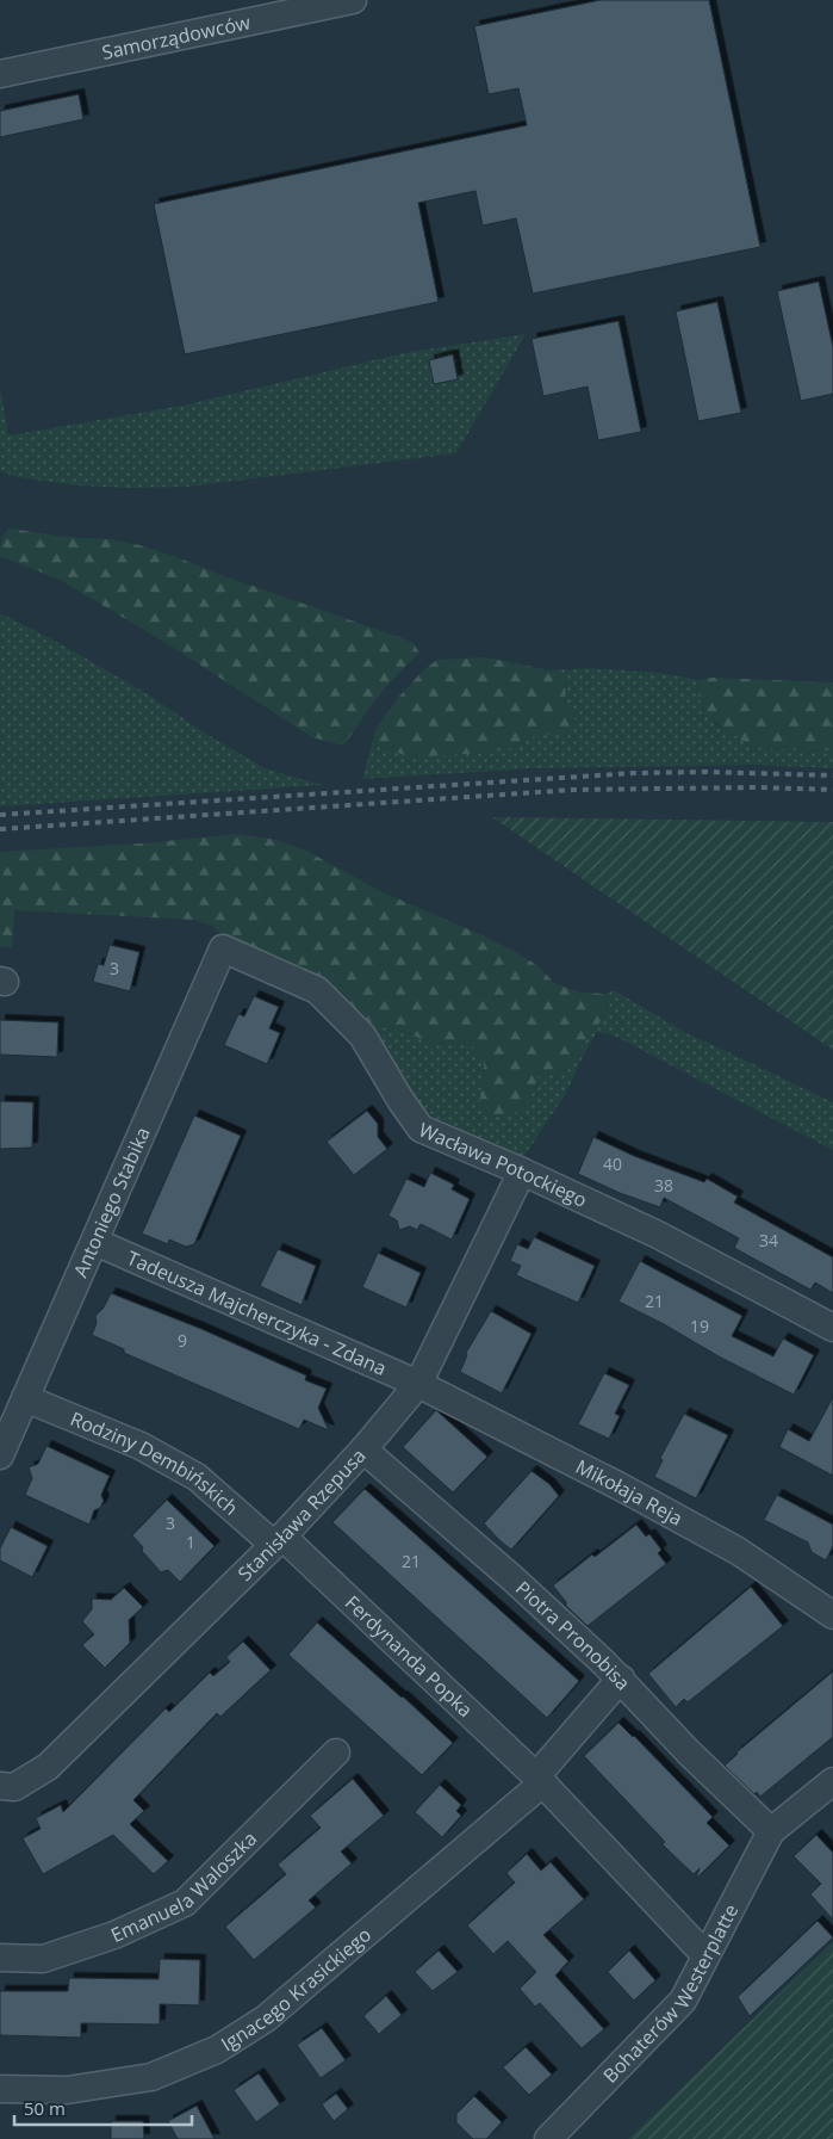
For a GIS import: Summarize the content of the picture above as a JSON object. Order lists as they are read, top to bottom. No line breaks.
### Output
{"streets":{"street":["Samorządowców","Wacława Potockiego","Antoniego Stabika","Tadeusza Majcherczyka - Zdana","Rodziny Dembińskich","Mikołaja Reja","Stanisława Rzepusa","Piotra Pronobisa","Ferdynanda Popka","Emanuela Waloszka","Ignacego Krasickiego","Bohaterów Westerplatte"]},"crossings":[["Wacława Potockiego","Antoniego Stabika"],["Wacława Potockiego","Stanisława Rzepusa"],["Antoniego Stabika","Tadeusza Majcherczyka - Zdana"],["Antoniego Stabika","Rodziny Dembińskich"],["Tadeusza Majcherczyka - Zdana","Mikołaja Reja"],["Tadeusza Majcherczyka - Zdana","Stanisława Rzepusa"],["Rodziny Dembińskich","Stanisława Rzepusa"],["Rodziny Dembińskich","Ferdynanda Popka"],["Mikołaja Reja","Stanisława Rzepusa"],["Stanisława Rzepusa","Piotra Pronobisa"],["Stanisława Rzepusa","Ferdynanda Popka"],["Piotra Pronobisa","Ignacego Krasickiego"],["Piotra Pronobisa","Bohaterów Westerplatte"],["Ferdynanda Popka","Ignacego Krasickiego"],["Ferdynanda Popka","Bohaterów Westerplatte"]],"house_numbers":["3","40","38","34","21","19","9","3","1","21"],"scale_bar":"50 m"}
